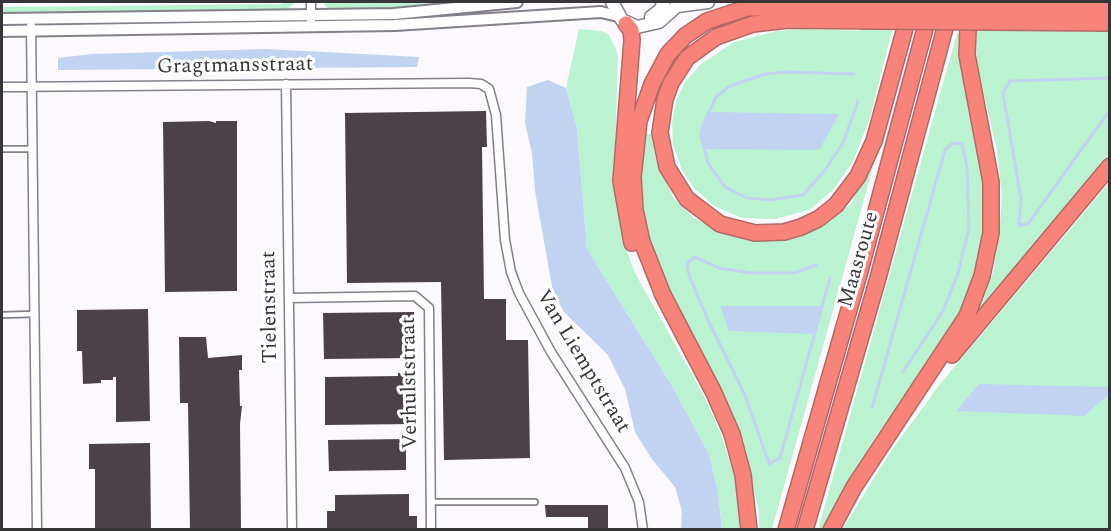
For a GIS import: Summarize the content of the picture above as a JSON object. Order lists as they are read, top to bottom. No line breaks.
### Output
{"streets":{"highway":["Maasroute"],"street":["Gragtmansstraat","Tielenstraat","Van Liemptstraat","Verhulststraat"]},"crossings":[["Gragtmansstraat","Tielenstraat"],["Gragtmansstraat","Van Liemptstraat"],["Tielenstraat","Verhulststraat"]]}
